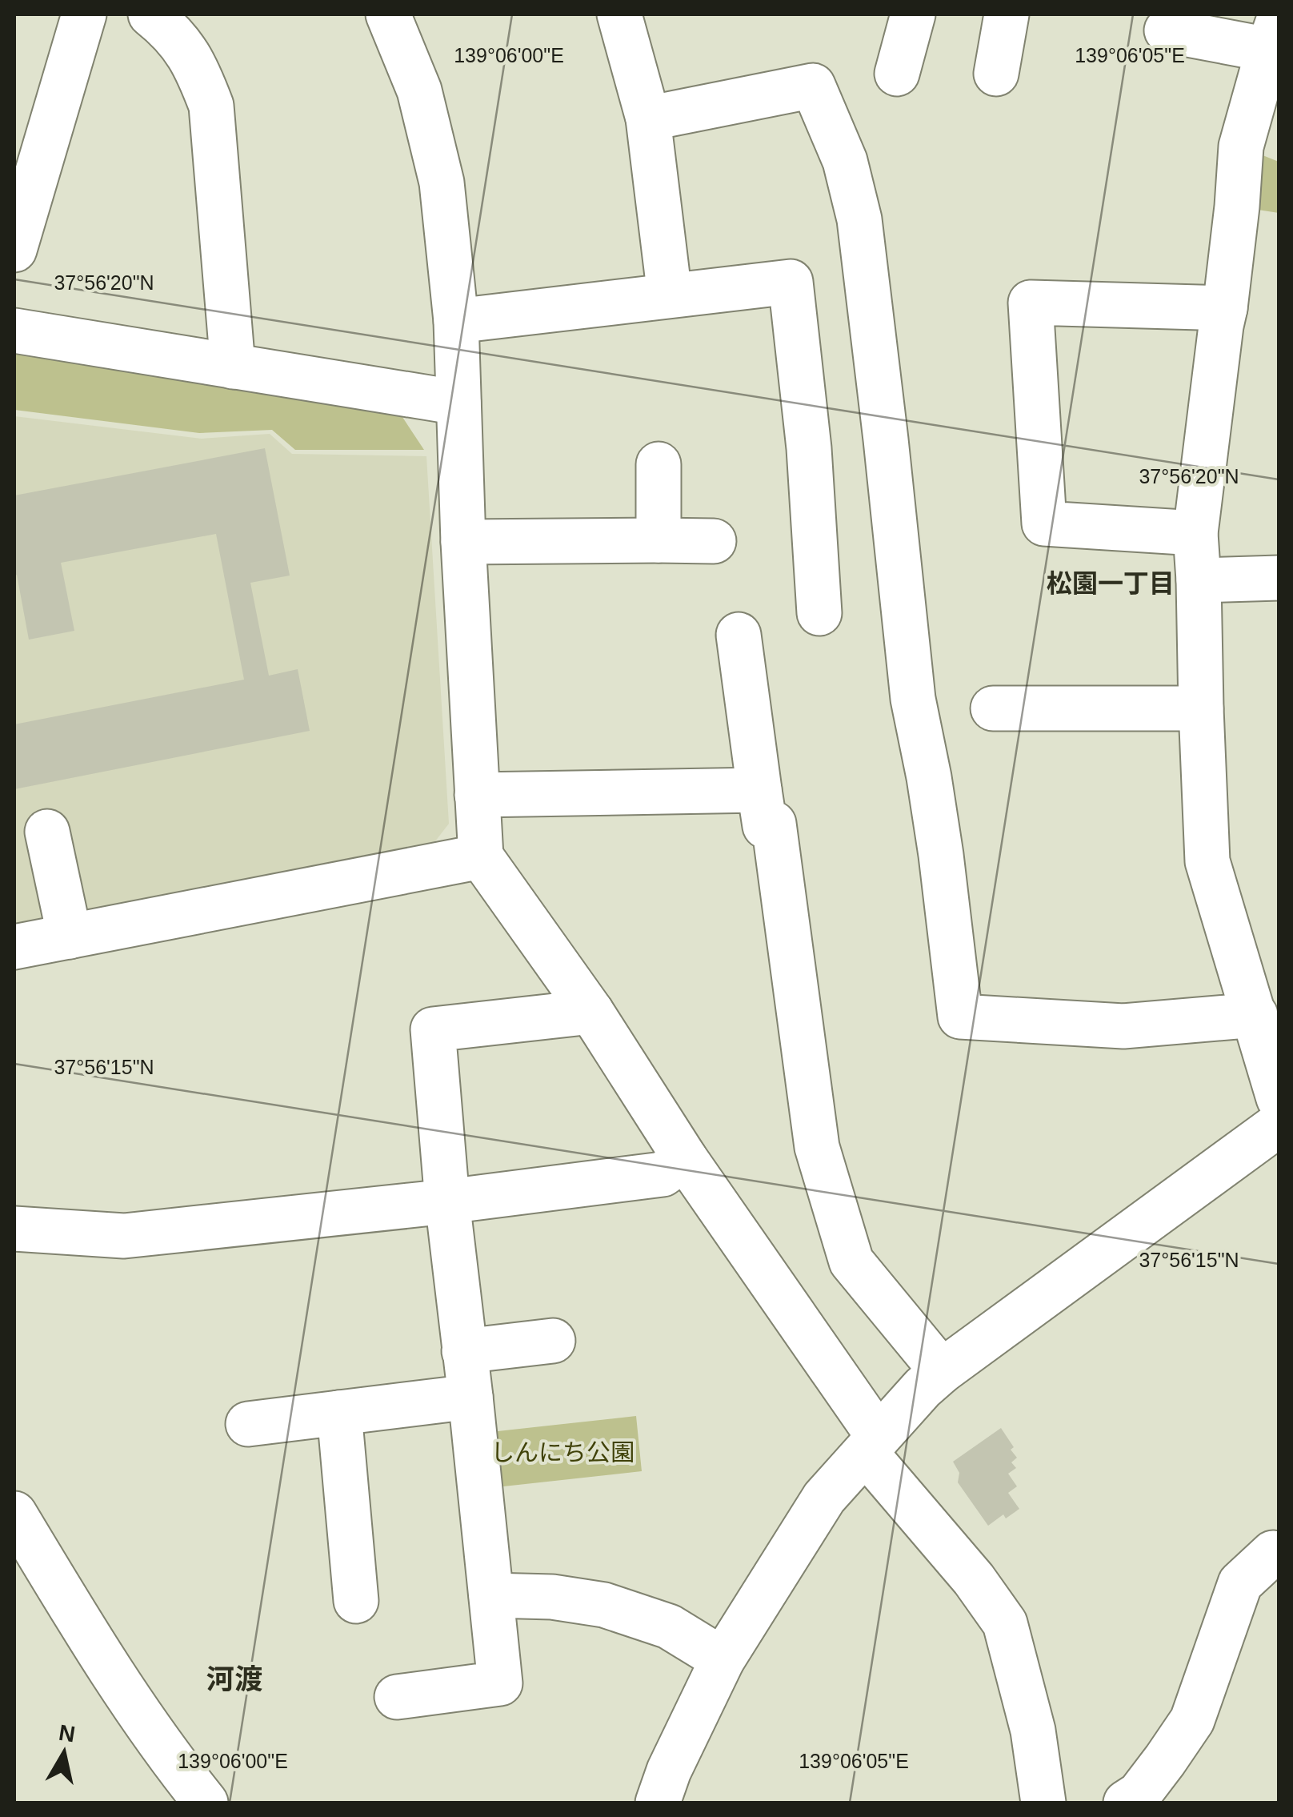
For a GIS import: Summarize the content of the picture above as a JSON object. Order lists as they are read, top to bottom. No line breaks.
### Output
{"districts":["松園一丁目","河渡"],"parks":["しんにち公園"],"north":"top","coordinates":["139°06'00\"E","139°06'05\"E","37°56'20\"N","37°56'15\"N"]}
